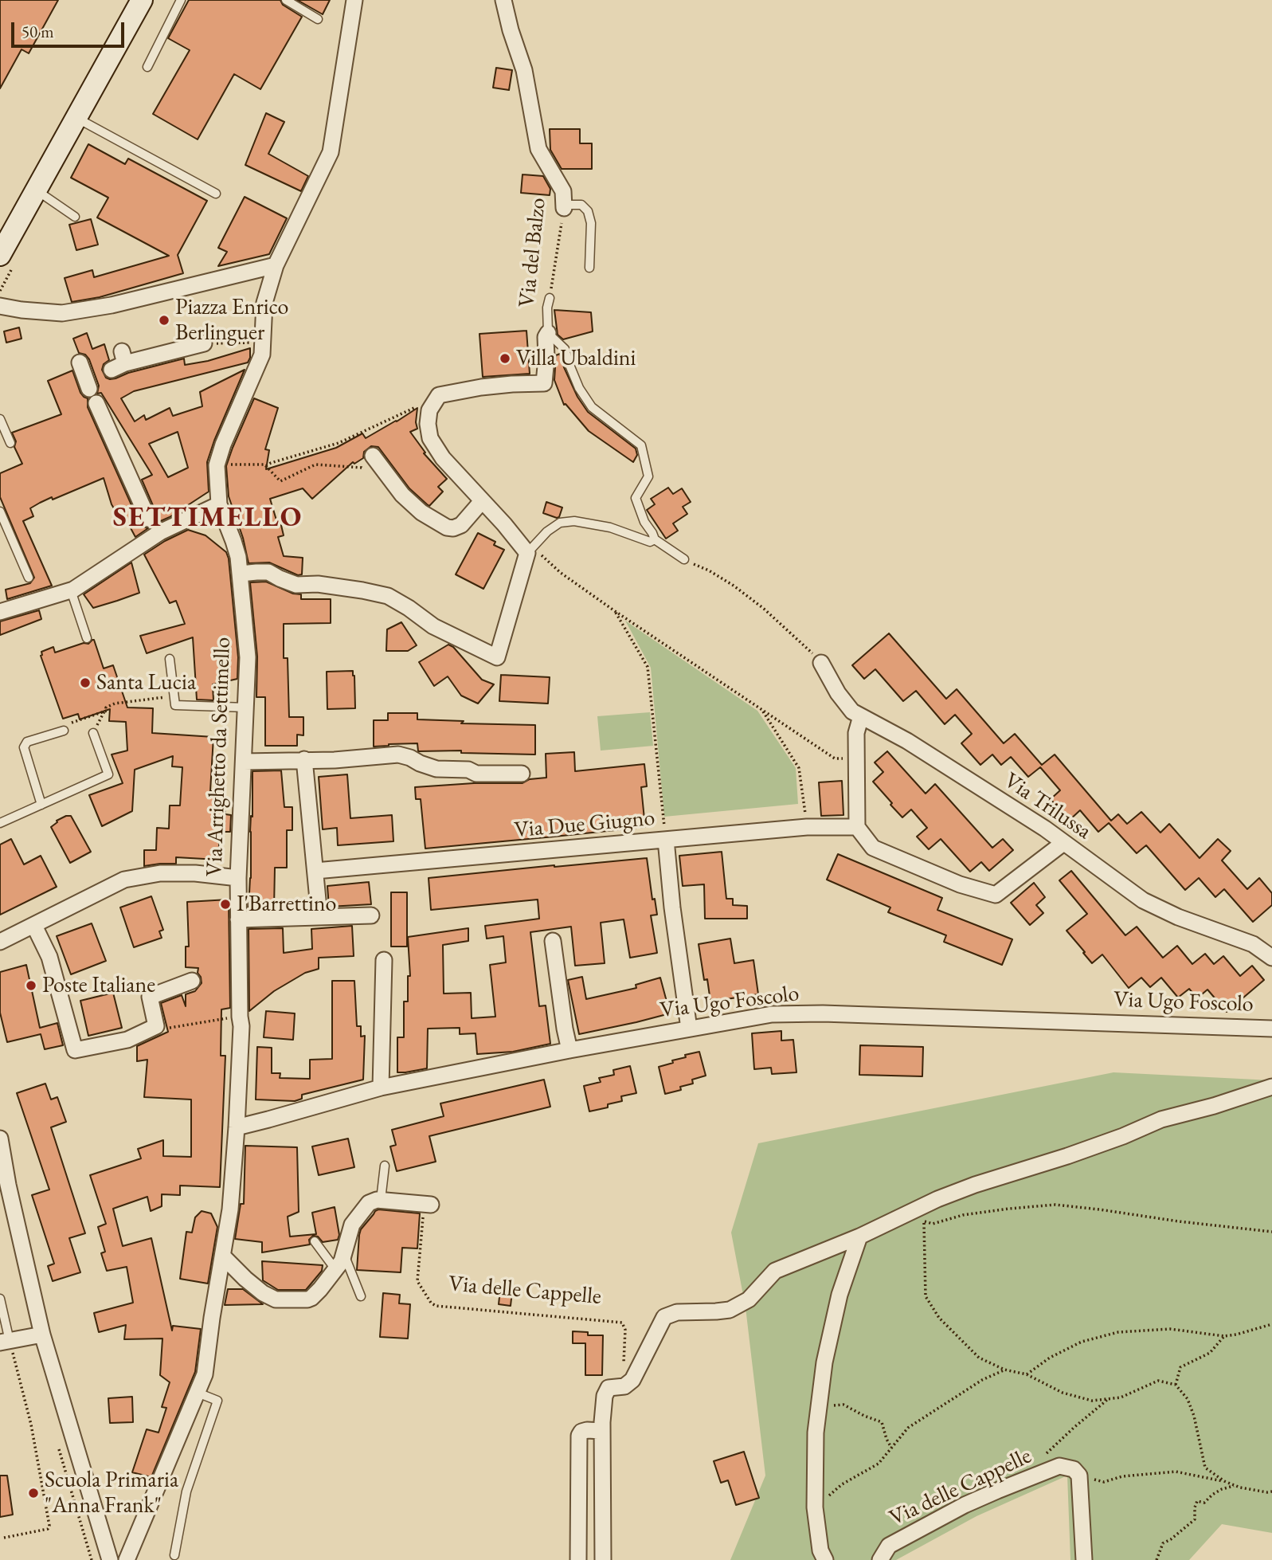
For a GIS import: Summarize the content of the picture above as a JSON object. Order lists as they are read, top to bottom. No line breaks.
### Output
{"streets":{"street":["Via del Balzo","Via Arrighetto da Settimello","Via Trilussa","Via Due Giugno","Via Ugo Foscolo","Via delle Cappelle"]},"crossings":[["Via Arrighetto da Settimello","Via Ugo Foscolo"]],"districts":["SETTIMELLO"],"places":["Piazza Enrico Berlinguer","Villa Ubaldini","Santa Lucia","I'Barrettino","Poste Italiane","Scuola Primaria \"Anna Frank\""],"scale_bar":"50 m"}
